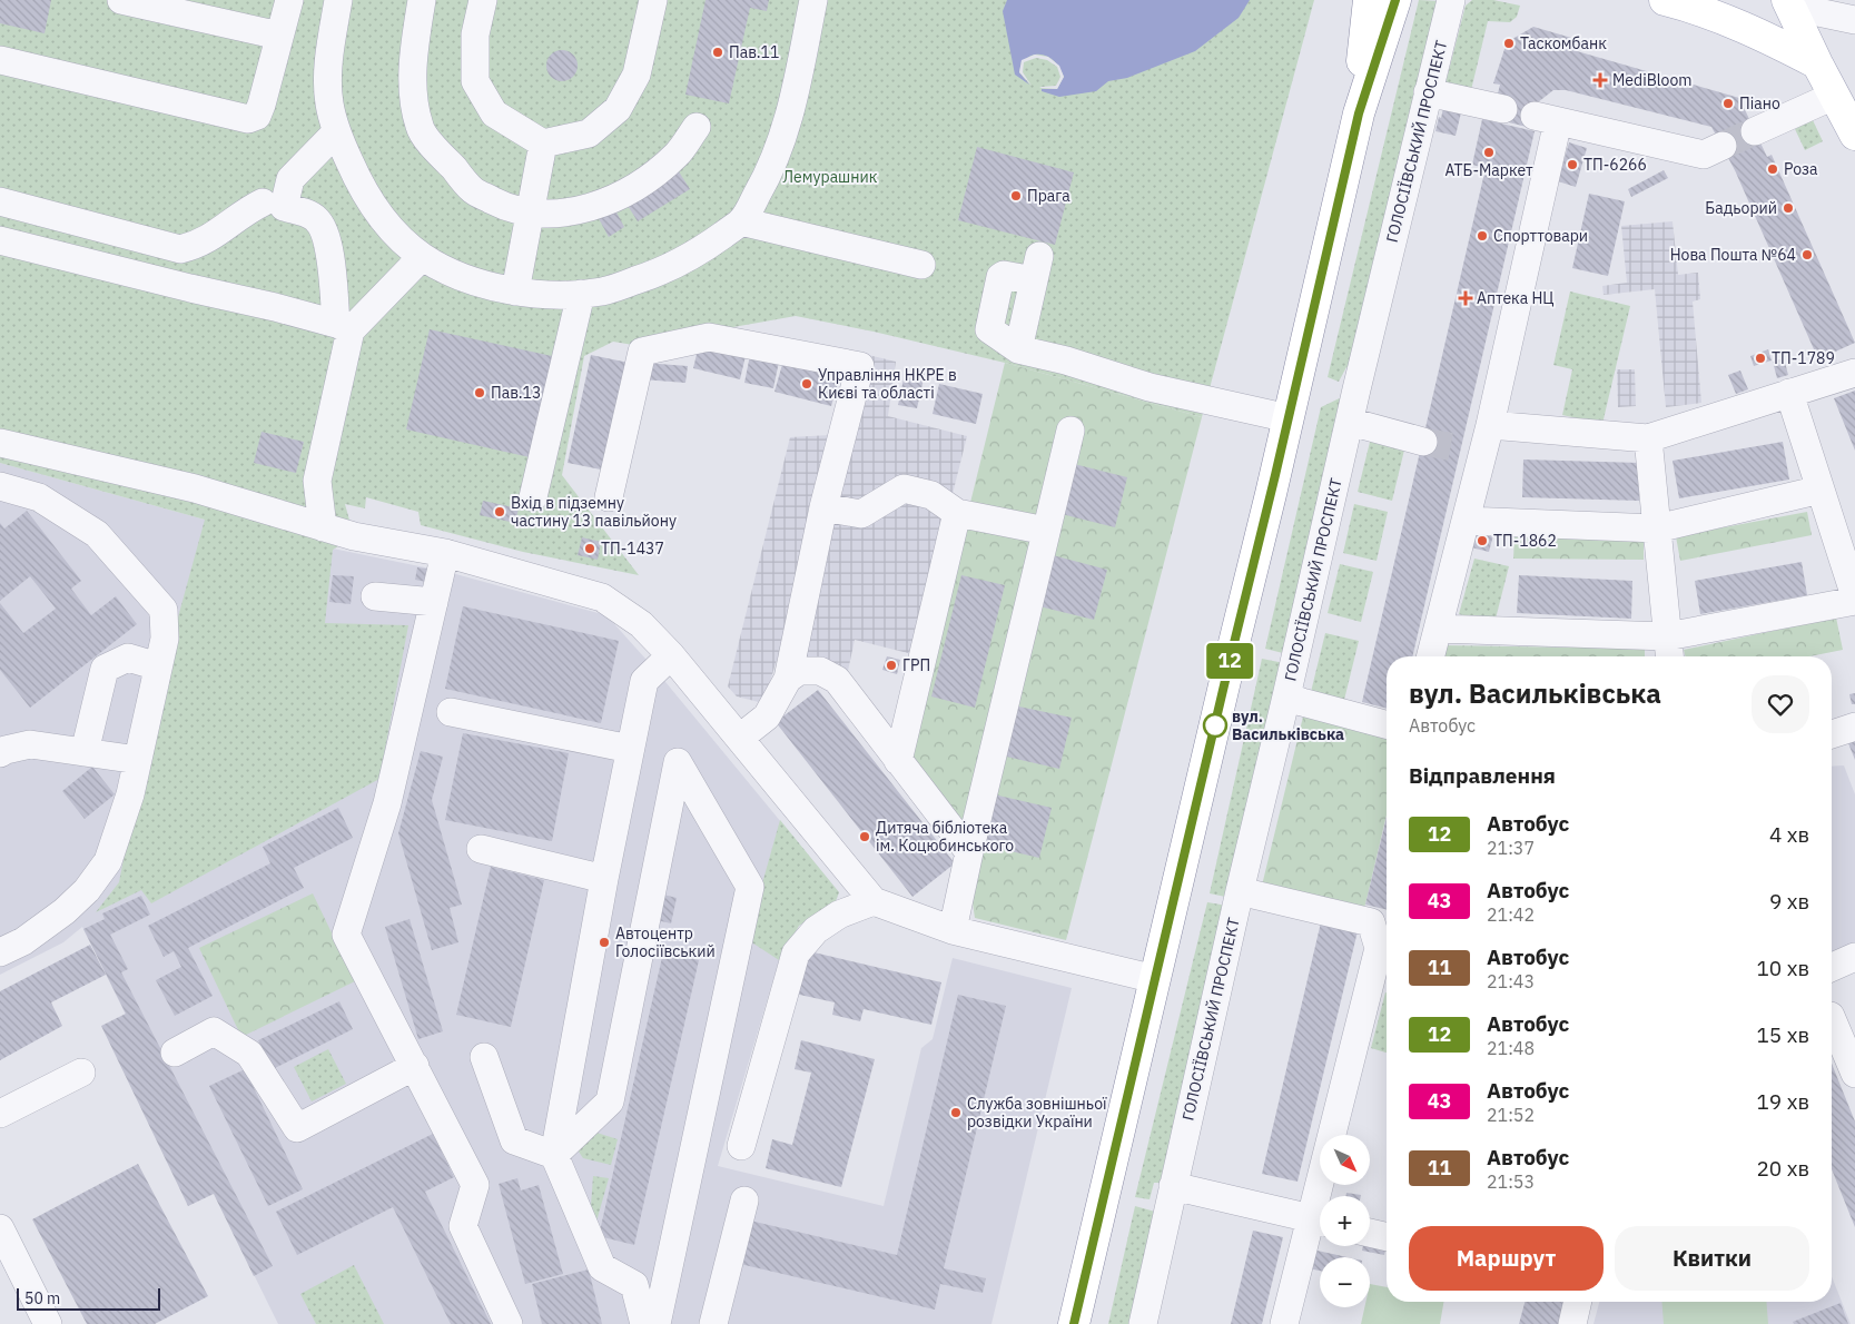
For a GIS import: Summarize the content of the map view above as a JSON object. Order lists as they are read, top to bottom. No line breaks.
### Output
{"streets":{"street":["ГОЛОСІЇВСЬКИЙ ПРОСПЕКТ"]},"parks":["Лемурашник"],"places":{"other":["Таскомбанк","Пав.11","Піано","АТБ-Маркет","ТП-6266","Роза","Прага","Бадьорий","Спорттовари","Нова Пошта №64","ТП-1789","Управління НКРЕ в Києві та області","Пав.13","Вхід в підземну частину 13 павільйону","ТП-1862","ТП-1437","ГРП","вул. Васильківська","Дитяча бібліотека ім. Коцюбинського","Автоцентр Голосіївський","Служба зовнішньої розвідки України"],"health":["MediBloom","Аптека НЦ"]},"lines":["bus line 12"],"scale_bar":"50 m","north":"bottom right","page":{"on_map":"12","heading":[["вул. Васильківська","Автобус"],"Відправлення"],"list":[{"mark":"12","name":"Автобус","note":"21:37","value":"4 хв"},{"mark":"43","name":"Автобус","note":"21:42","value":"9 хв"},{"mark":"11","name":"Автобус","note":"21:43","value":"10 хв"},{"mark":"12","name":"Автобус","note":"21:48","value":"15 хв"},{"mark":"43","name":"Автобус","note":"21:52","value":"19 хв"},{"mark":"11","name":"Автобус","note":"21:53","value":"20 хв"}],"map_buttons":["+","−"],"buttons":["Маршрут","Квитки"],"scale":"50 m"}}
